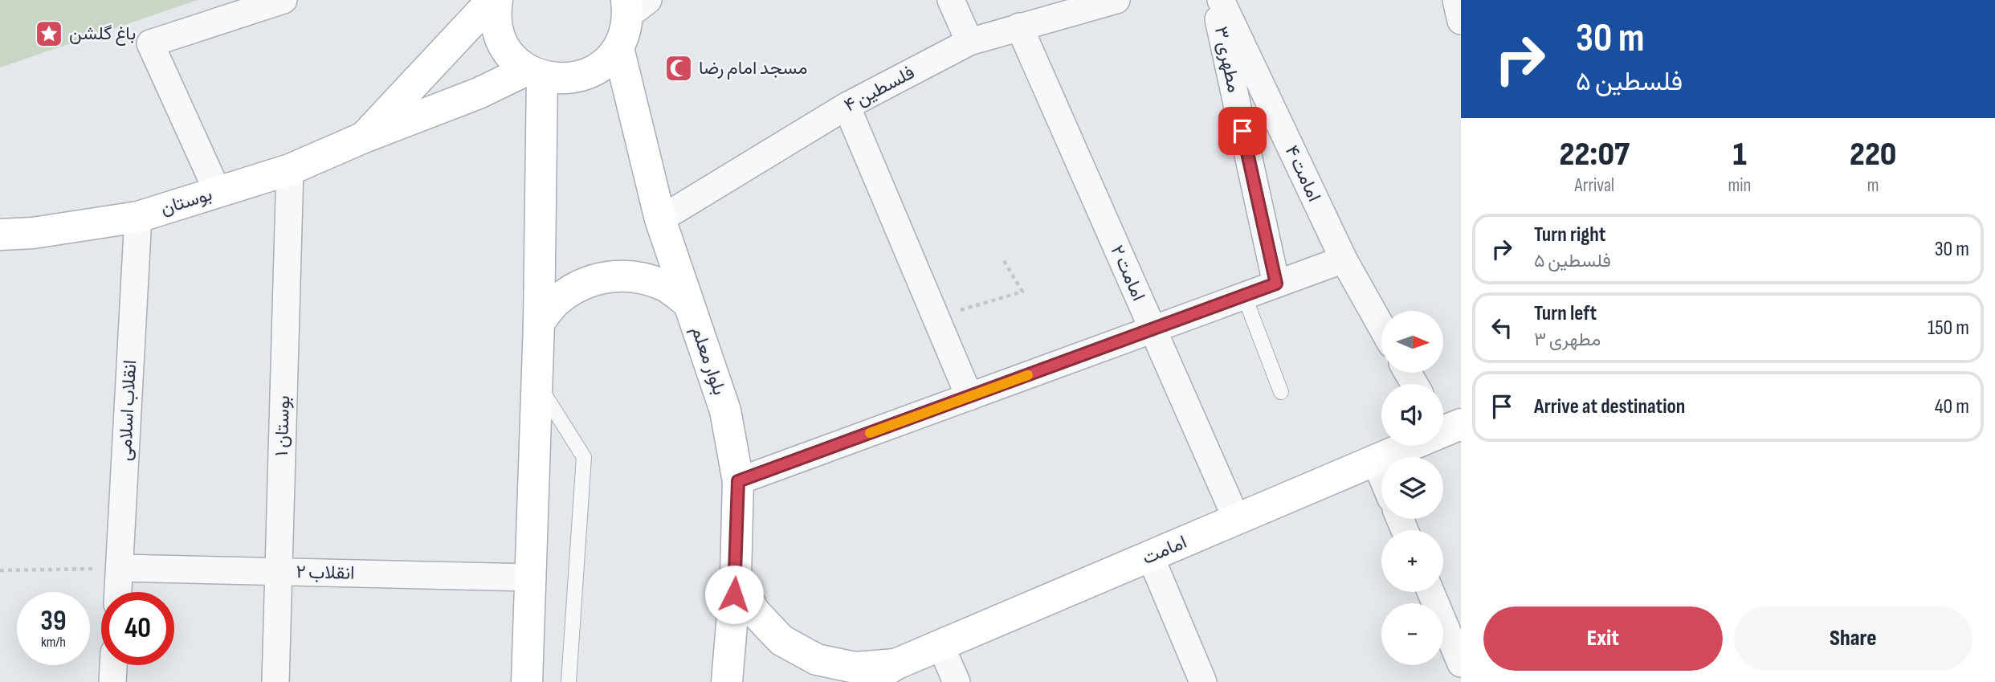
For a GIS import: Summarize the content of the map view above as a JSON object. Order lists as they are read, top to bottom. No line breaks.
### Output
{"streets":{"street":["مطهری ۳","فلسطین ۴","امامت ۴","بوستان","امامت ۲","بلوار معلم","انقلاب اسلامی","بوستان ۱","امامت","انقلاب ۲"]},"crossings":[["فلسطین ۴","امامت ۲"],["فلسطین ۴","بلوار معلم"],["بوستان","انقلاب اسلامی"],["بوستان","بوستان ۱"],["امامت ۲","امامت"],["انقلاب اسلامی","انقلاب ۲"],["بوستان ۱","انقلاب ۲"]],"places":{"place":["باغ گلشن"],"mosque":["مسجد امام رضا"]},"north":"right","page":{"turn":["30 m","فلسطین ۵"],"eta":["22:07","Arrival","1","min","220","m"],"list":[{"name":"Turn right","note":"فلسطین ۵","value":"30 m"},{"name":"Turn left","note":"مطهری ۳","value":"150 m"},{"name":"Arrive at destination","value":"40 m"}],"map_buttons":["+","−"],"speed":"39 km/h","limit":"40","buttons":["Exit","Share"]}}
